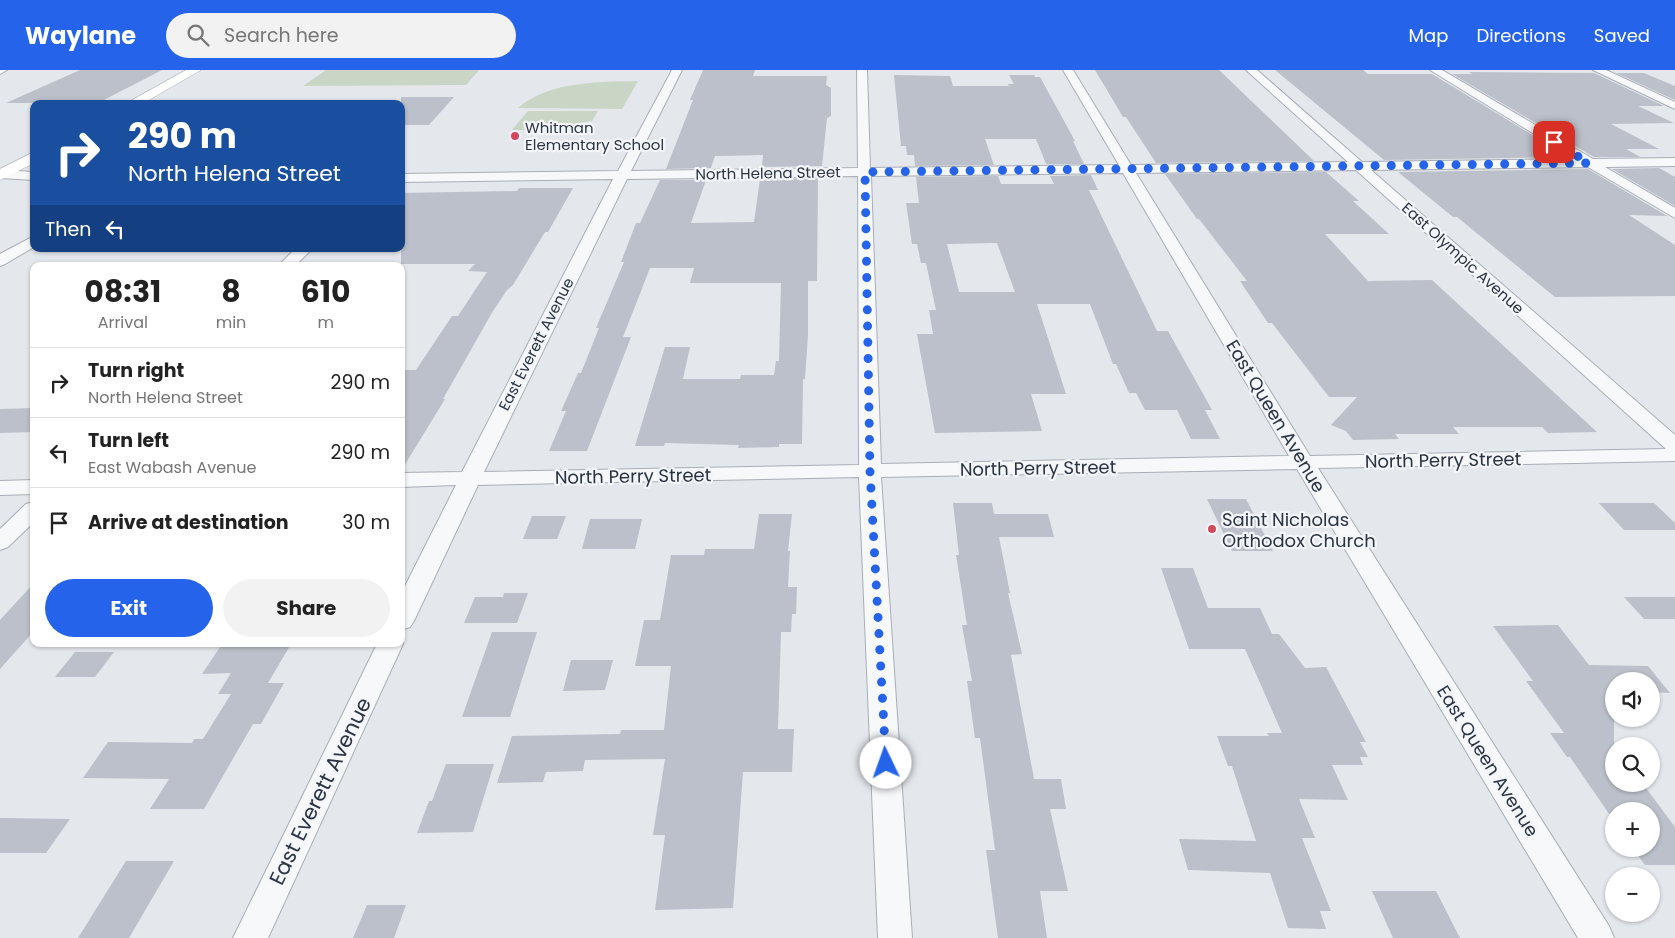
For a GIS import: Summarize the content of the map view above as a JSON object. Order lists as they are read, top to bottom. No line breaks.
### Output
{"streets":{"street":["North Helena Street","East Olympic Avenue","East Everett Avenue","East Queen Avenue","North Perry Street"]},"crossings":[["North Helena Street","East Olympic Avenue"],["North Helena Street","East Everett Avenue"],["North Helena Street","East Queen Avenue"],["East Everett Avenue","North Perry Street"],["East Queen Avenue","North Perry Street"]],"places":["Whitman Elementary School","Saint Nicholas Orthodox Church"],"page":{"header":"Waylane","search":"Search here","nav":["Map","Directions","Saved"],"turn":["290 m","North Helena Street"],"then":"Then","eta":["08:31","Arrival","8","min","610","m"],"list":[{"name":"Turn right","note":"North Helena Street","value":"290 m"},{"name":"Turn left","note":"East Wabash Avenue","value":"290 m"},{"name":"Arrive at destination","value":"30 m"}],"buttons":["Exit","Share"],"map_buttons":["+","−"]}}
